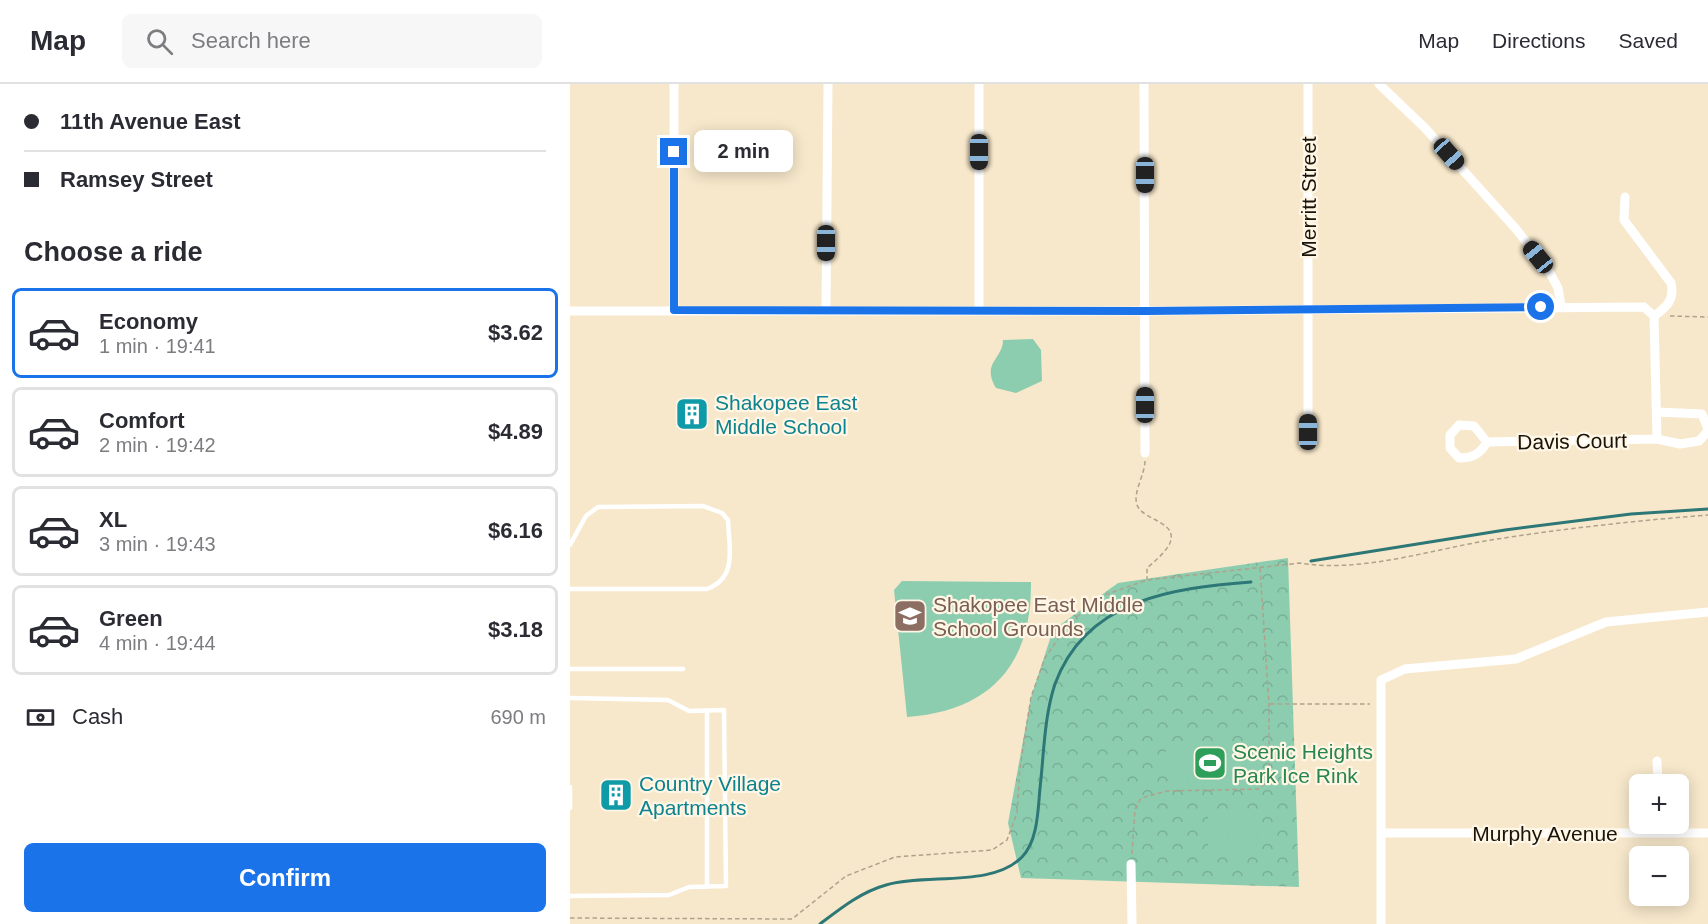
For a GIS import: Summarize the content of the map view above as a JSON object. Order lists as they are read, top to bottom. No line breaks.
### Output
{"streets":{"street":["Merritt Street","Davis Court","Murphy Avenue"]},"places":{"building":["Shakopee East Middle School","Country Village Apartments"],"school or university":["Shakopee East Middle School Grounds"],"sports":["Scenic Heights Park Ice Rink"]},"page":{"header":"Map","search":"Search here","nav":["Map","Directions","Saved"],"banner":["11th Avenue East","Ramsey Street"],"bubble":"2 min","heading":"Choose a ride","list":[{"name":"Economy","note":"1 min · 19:41","value":"$3.62"},{"name":"Comfort","note":"2 min · 19:42","value":"$4.89"},{"name":"XL","note":"3 min · 19:43","value":"$6.16"},{"name":"Green","note":"4 min · 19:44","value":"$3.18"}],"pay":["Cash","690 m"],"map_buttons":["+","−"],"buttons":"Confirm"}}
